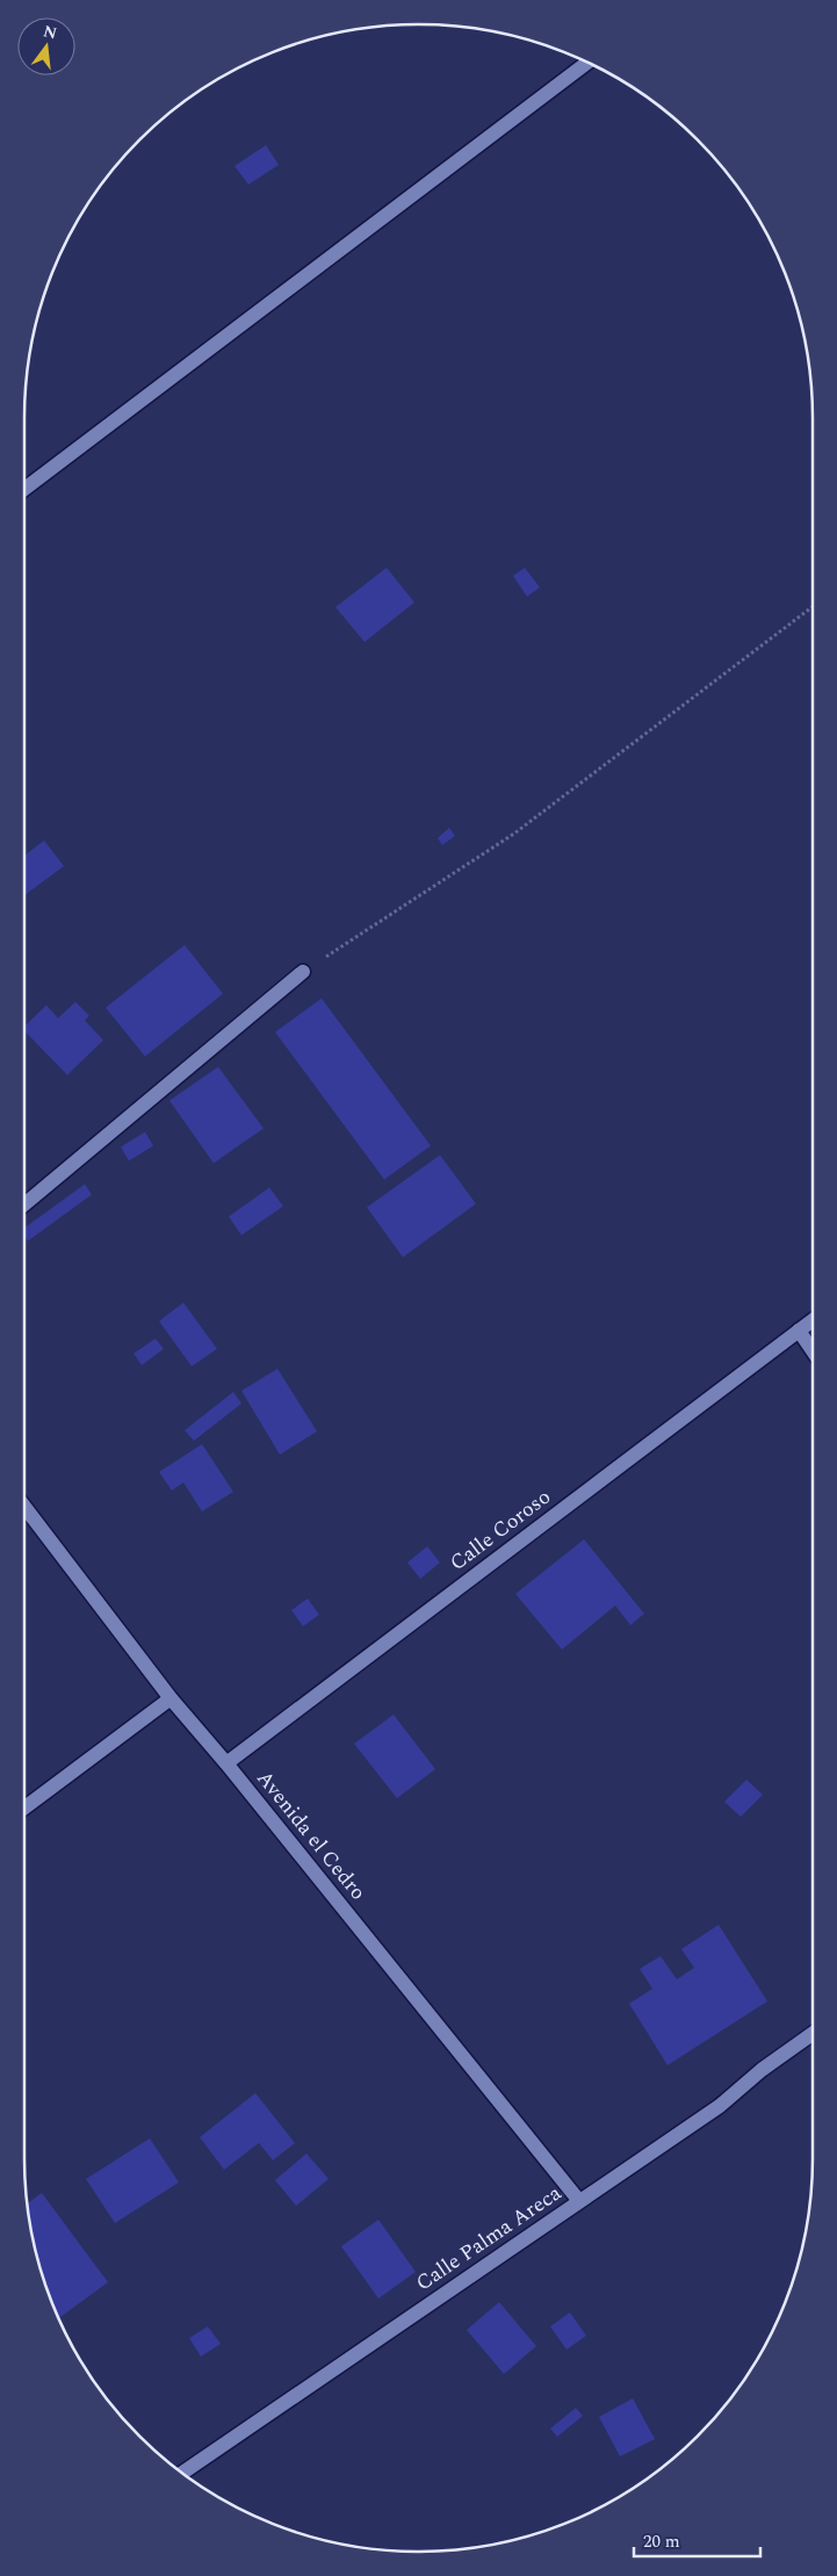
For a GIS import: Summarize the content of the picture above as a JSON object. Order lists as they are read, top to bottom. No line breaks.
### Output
{"streets":{"street":["Calle Coroso","Avenida el Cedro","Calle Palma Areca"]},"crossings":[["Calle Coroso","Avenida el Cedro"],["Avenida el Cedro","Calle Palma Areca"]],"scale_bar":"20 m","north":"top"}
